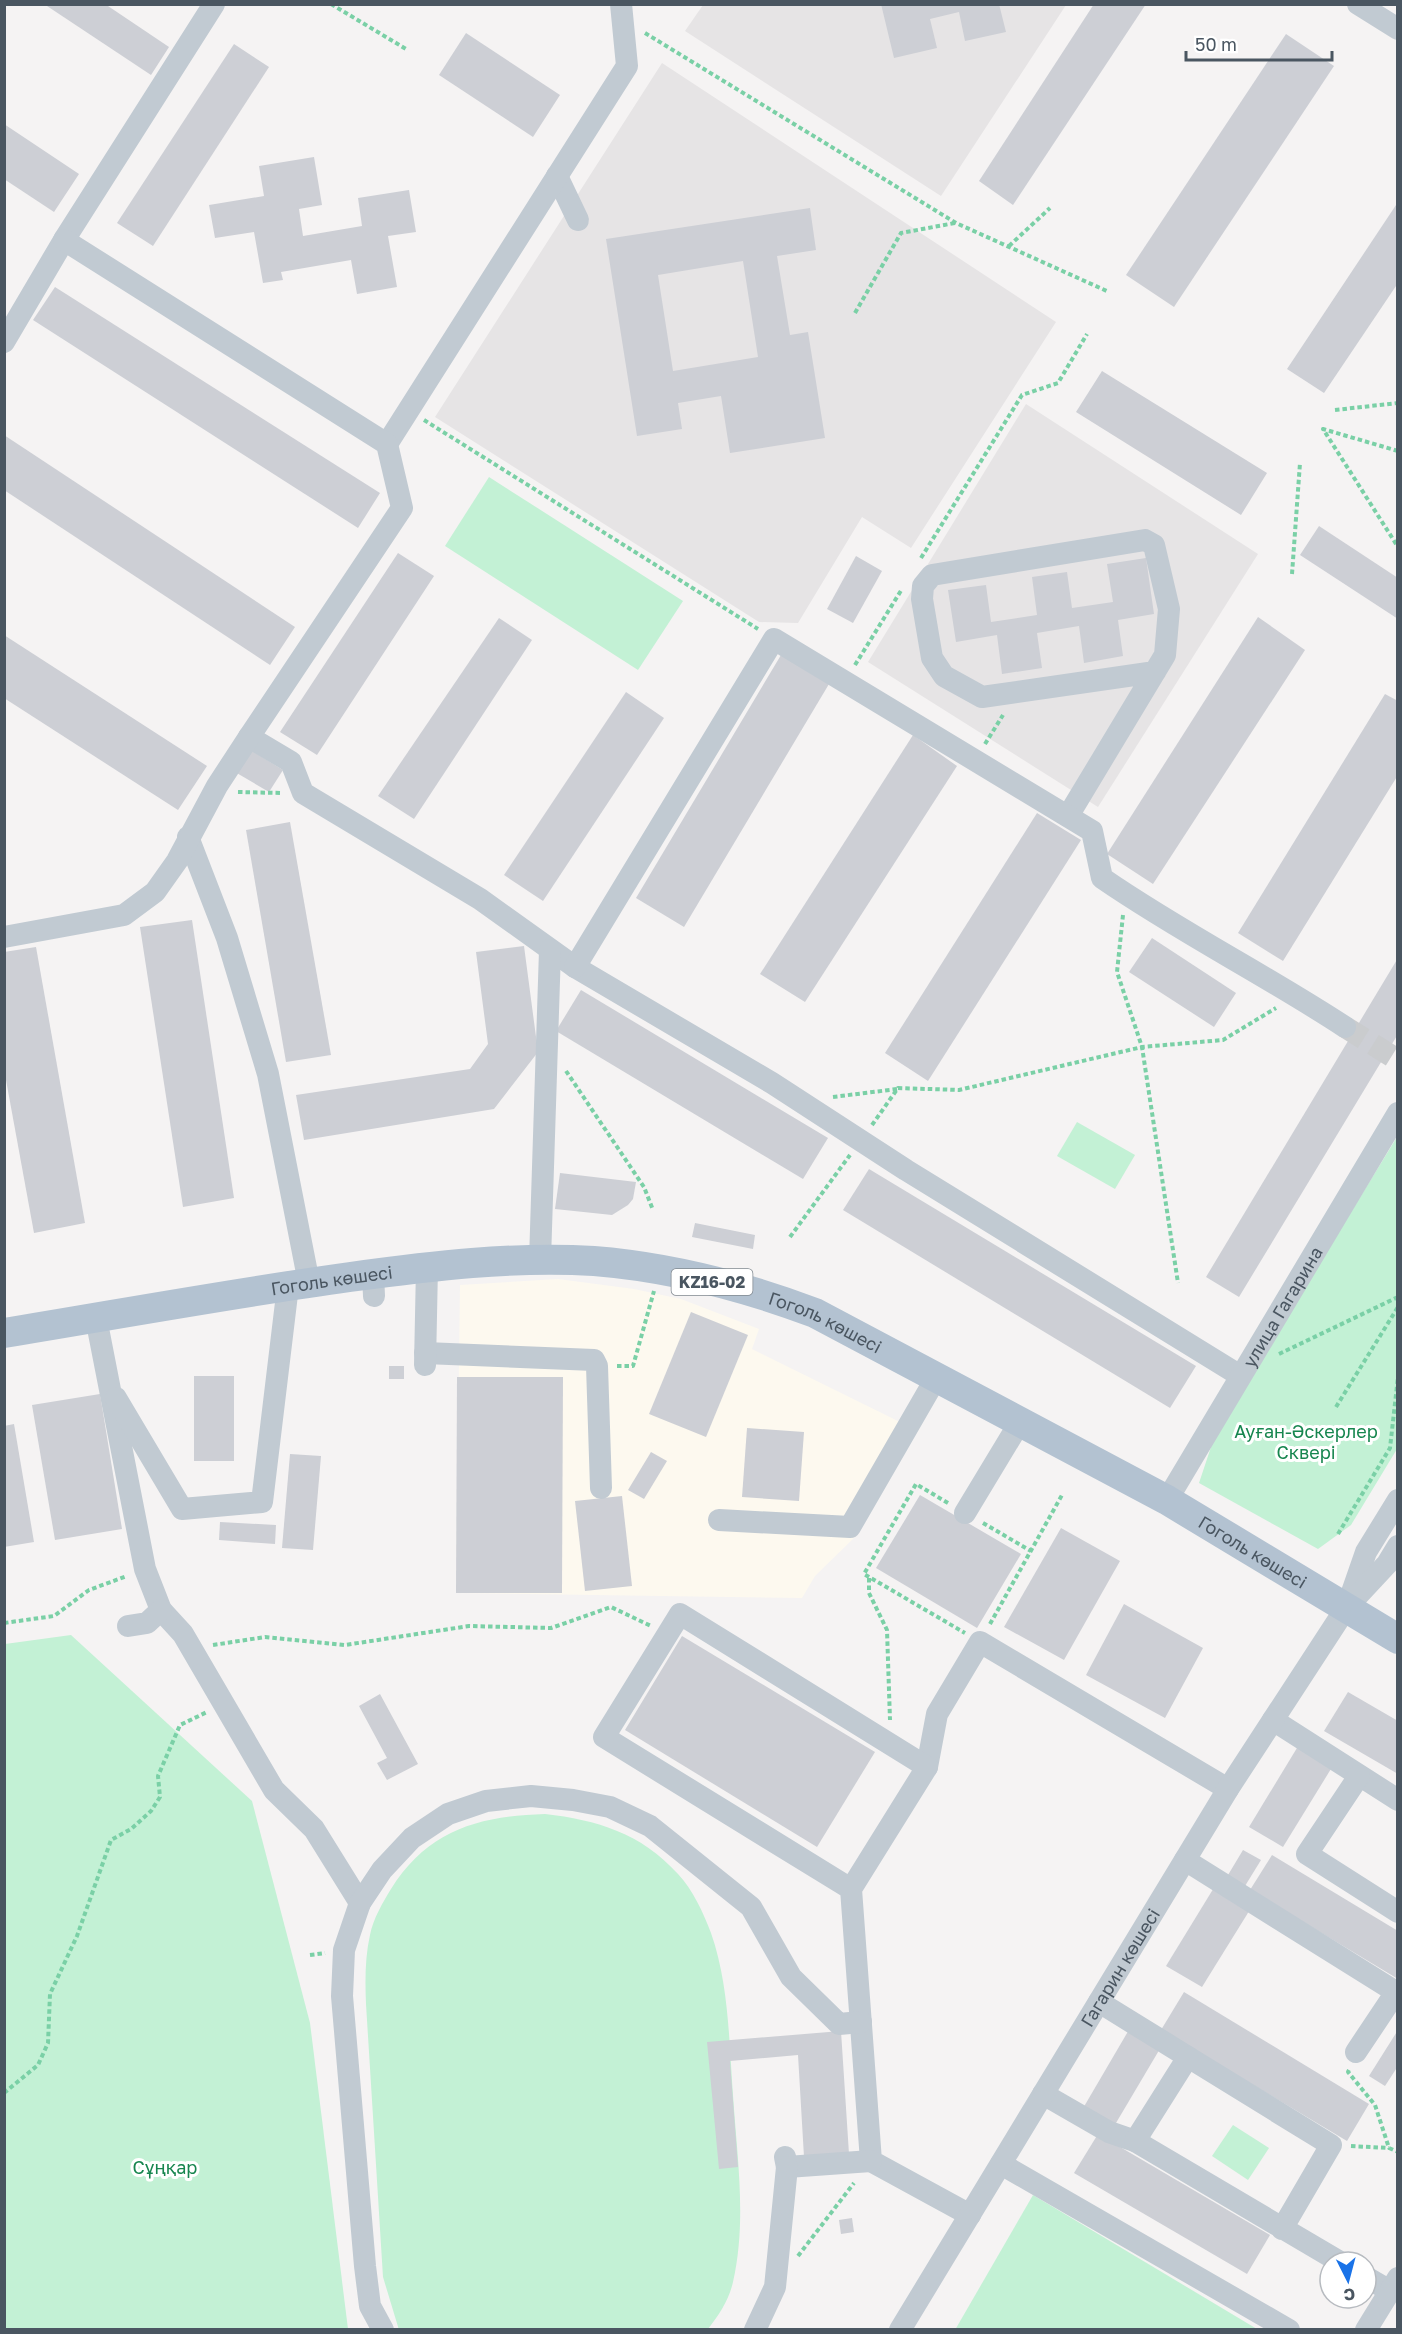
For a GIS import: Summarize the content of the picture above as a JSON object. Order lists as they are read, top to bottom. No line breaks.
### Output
{"streets":{"main road":["Гоголь көшесі","KZ16-02"],"street":["улица Гагарина","Гагарин көшесі"]},"crossings":[["Гоголь көшесі","улица Гагарина"],["Гоголь көшесі","Гагарин көшесі"]],"parks":["Ауған-Әскерлер Сквері","Сұңқар"],"scale_bar":"50 m","north":"bottom"}
